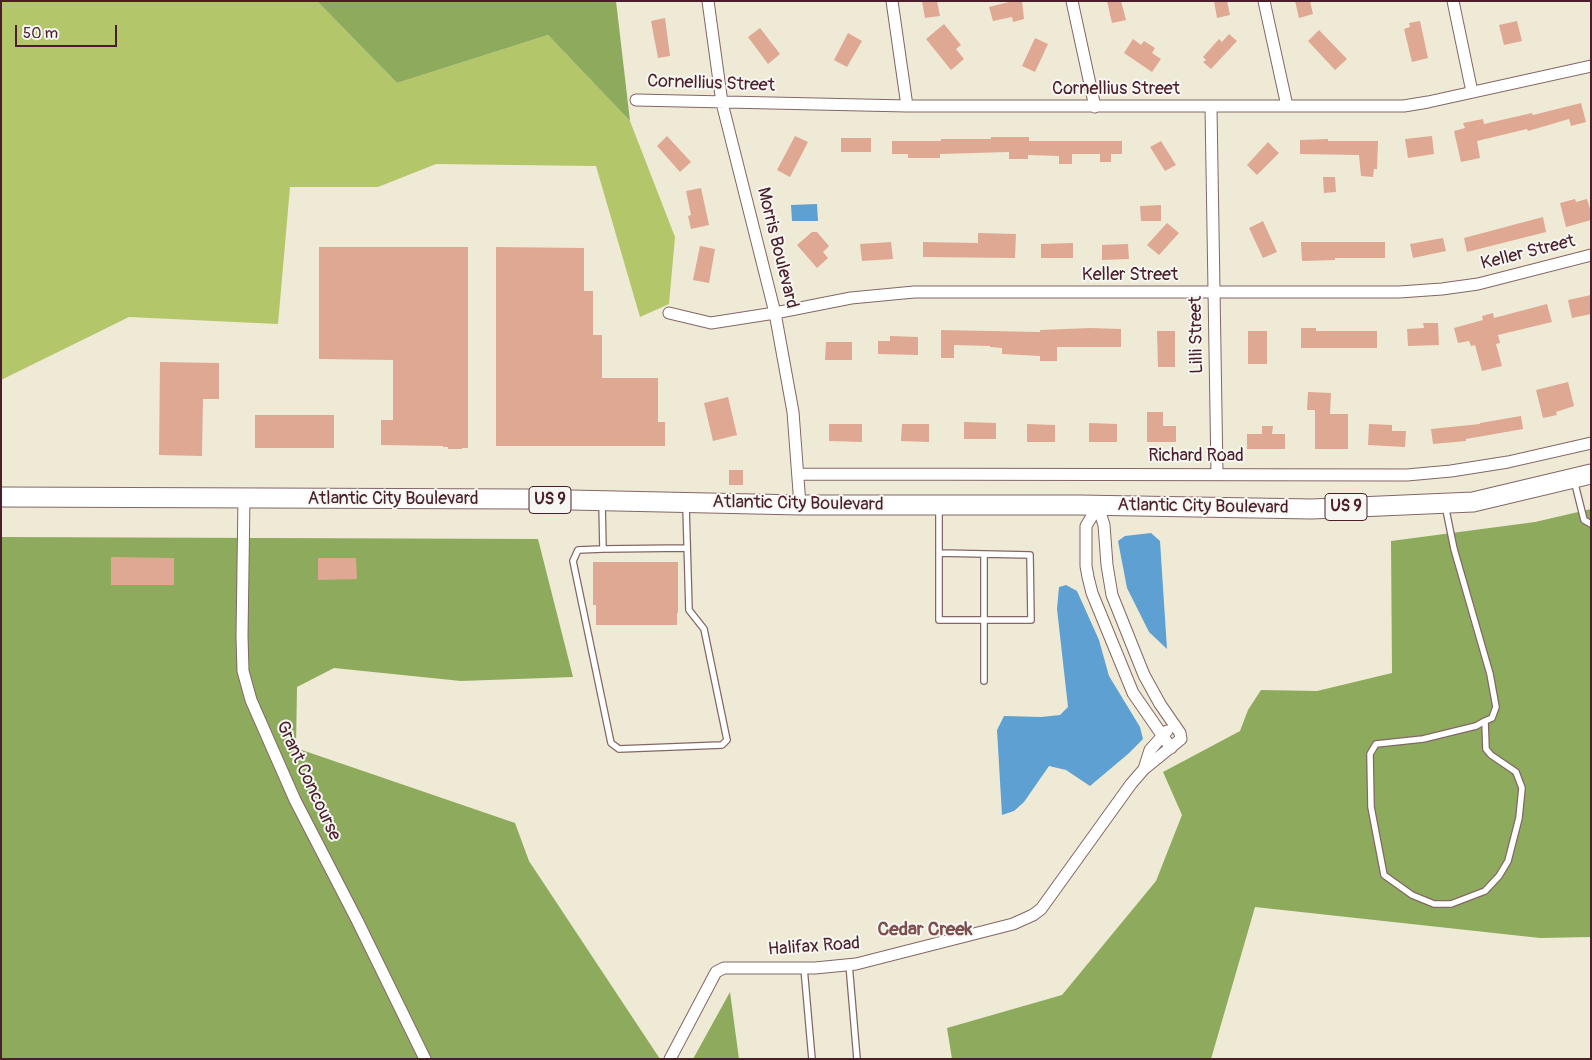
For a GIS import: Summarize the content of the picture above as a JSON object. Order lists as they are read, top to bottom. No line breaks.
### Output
{"streets":{"highway":["Atlantic City Boulevard","US 9"],"street":["Cornellius Street","Morris Boulevard","Keller Street","Lilli Street","Richard Road","Grant Concourse","Halifax Road"]},"crossings":[["Cornellius Street","Morris Boulevard"],["Cornellius Street","Lilli Street"],["Morris Boulevard","Keller Street"],["Morris Boulevard","Richard Road"],["Morris Boulevard","Atlantic City Boulevard"],["Keller Street","Lilli Street"],["Lilli Street","Richard Road"],["Atlantic City Boulevard","Grant Concourse"]],"districts":["Cedar Creek"],"scale_bar":"50 m"}
